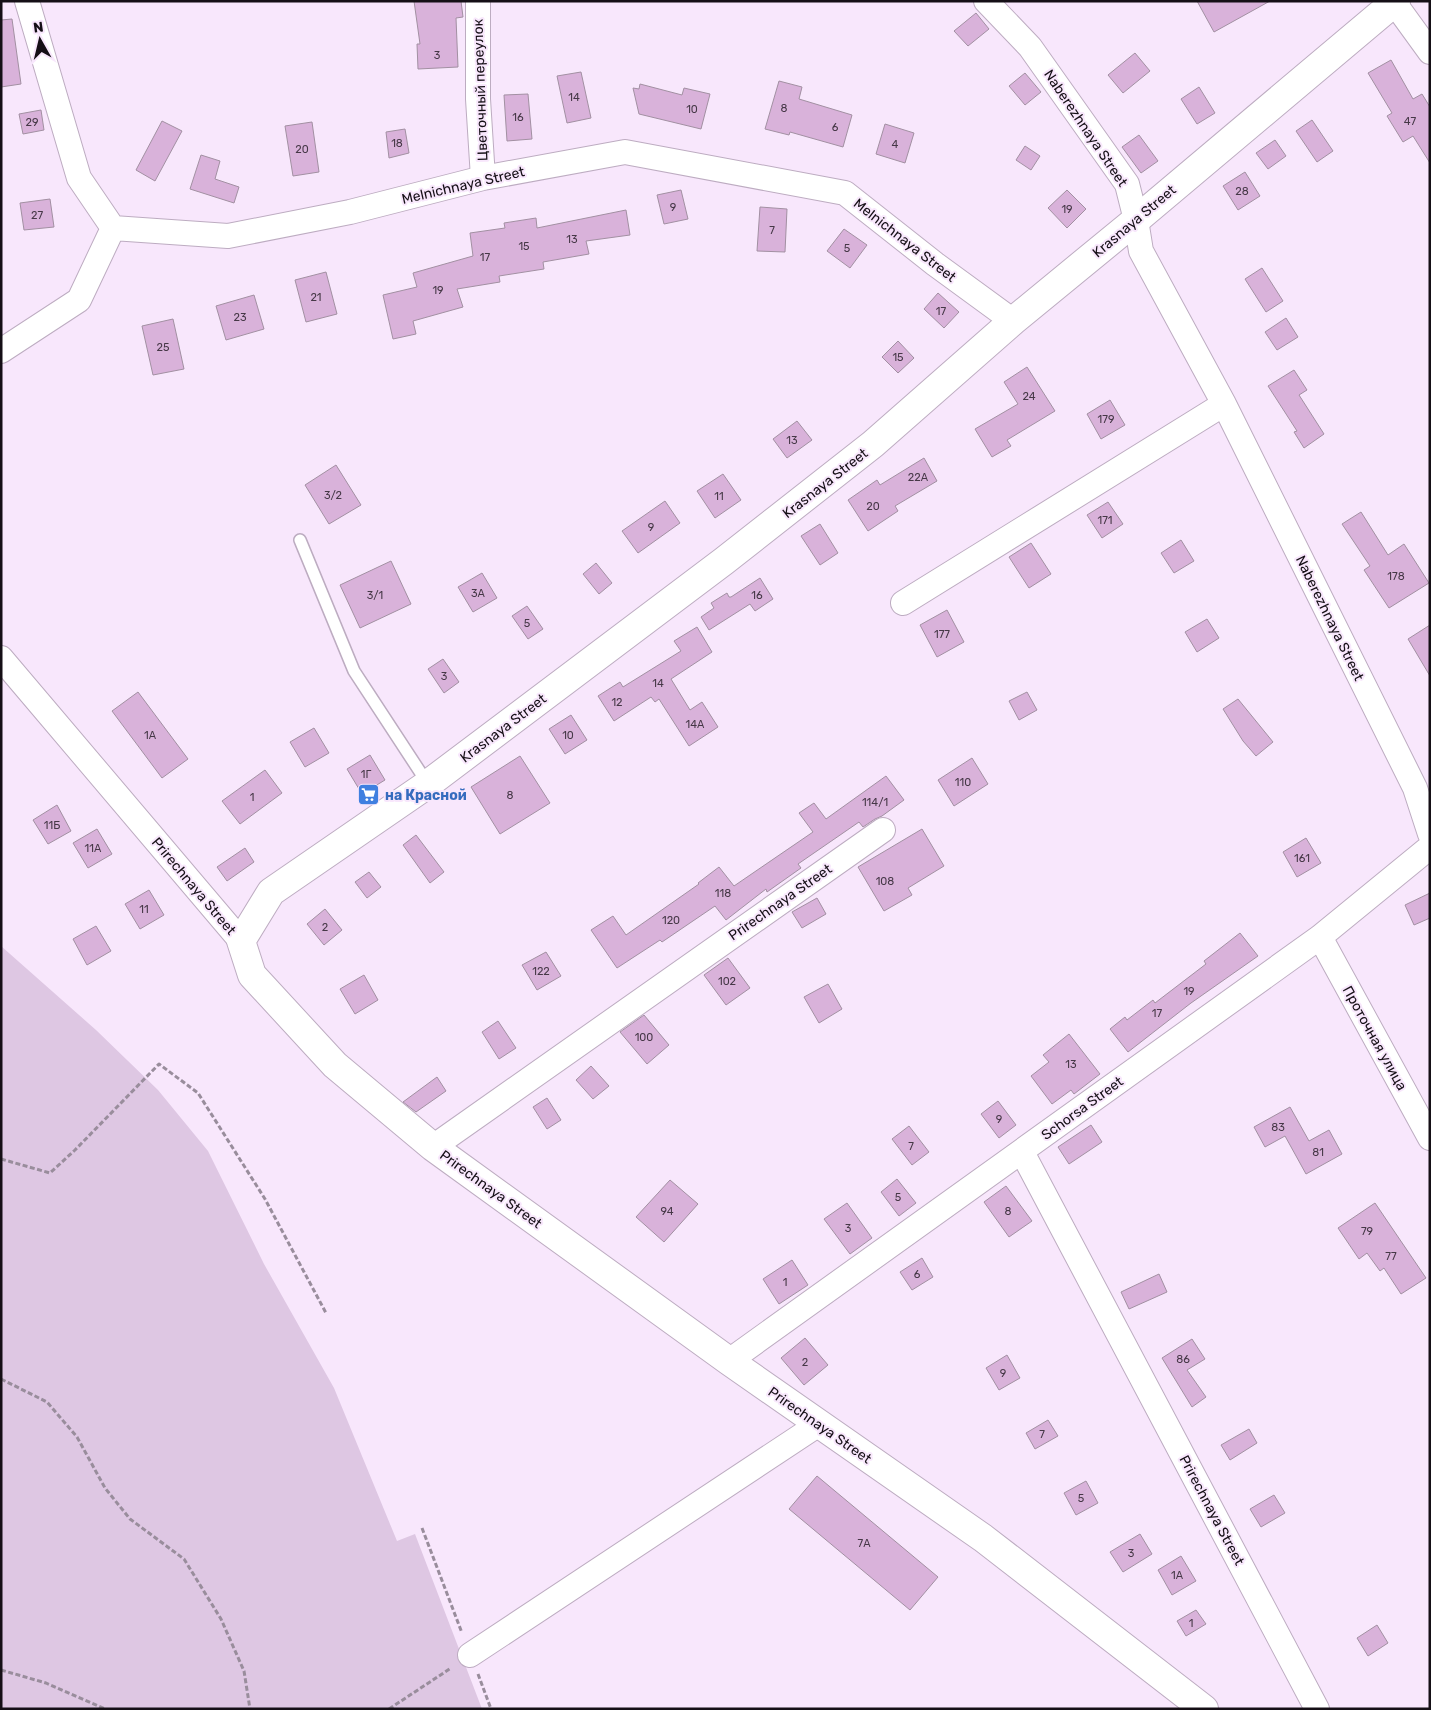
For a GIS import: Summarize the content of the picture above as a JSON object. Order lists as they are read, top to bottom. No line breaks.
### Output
{"streets":{"street":["Цветочный переулок","Naberezhnaya Street","Melnichnaya Street","Krasnaya Street","Prirechnaya Street","Проточная улица","Schorsa Street"]},"crossings":[["Цветочный переулок","Melnichnaya Street"],["Naberezhnaya Street","Krasnaya Street"],["Melnichnaya Street","Krasnaya Street"],["Krasnaya Street","Prirechnaya Street"],["Prirechnaya Street","Schorsa Street"],["Проточная улица","Schorsa Street"]],"places":{"supermarket":["на Красной"]},"house_numbers":["3","14","8","10","16","47","29","6","18","4","20","28","9","19","27","7","13","15","5","17","19","21","17","23","25","15","24","179","13","22А","3/2","11","20","171","9","178","3А","3/1","16","5","177","3","14","12","14А","1А","10","1Г","110","8","1","114/1","11Б","11А","161","108","118","11","120","2","122","102","19","17","100","13","9","83","7","81","5","94","8","3","79","77","6","1","86","2","9","7","5","7А","3","1А","1"],"north":"top"}
